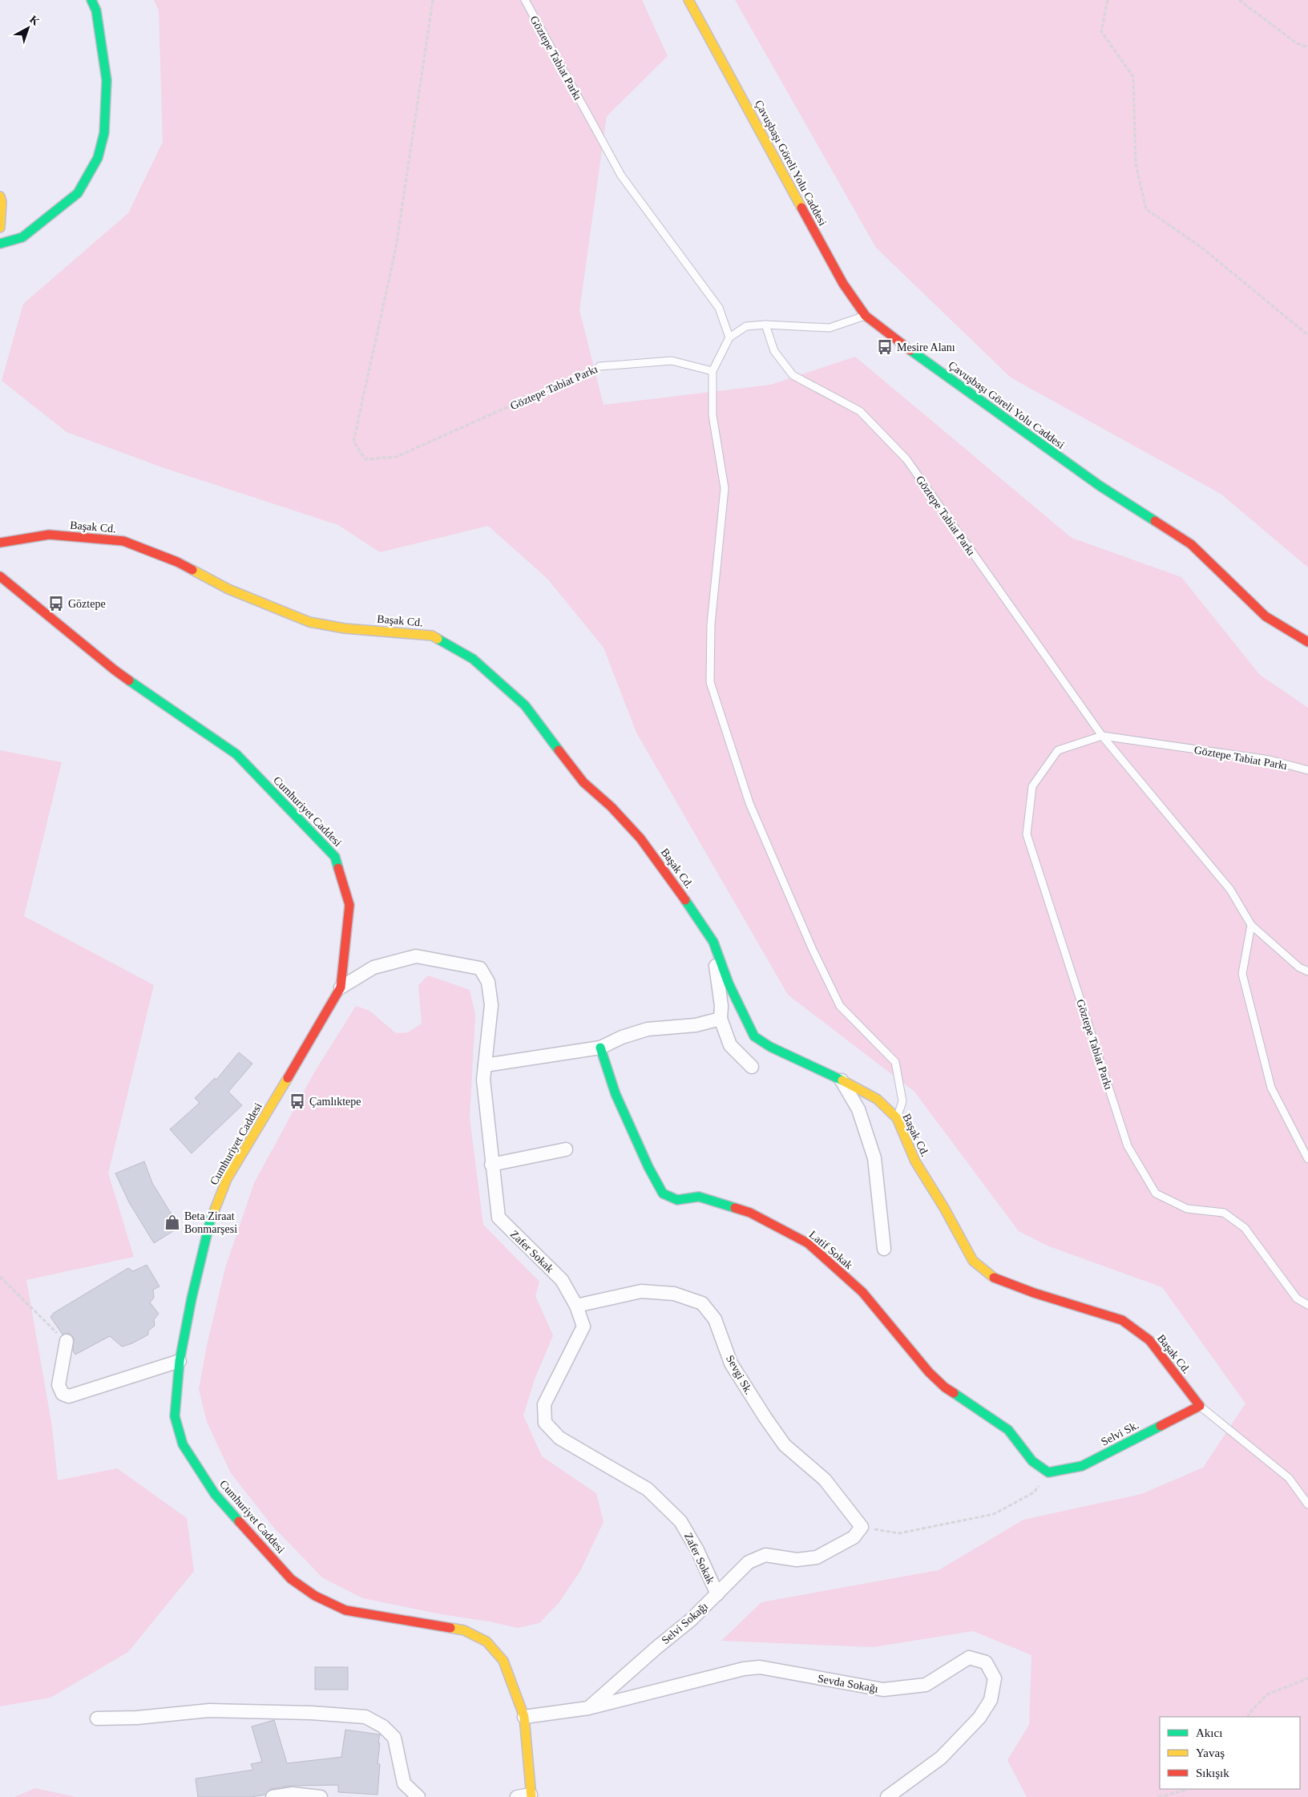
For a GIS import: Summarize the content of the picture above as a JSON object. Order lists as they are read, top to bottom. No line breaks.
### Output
{"streets":{"main road":["Çavuşbaşı Göreli Yolu Caddesi","Başak Cd.","Cumhuriyet Caddesi","Latif Sokak","Selvi Sk."],"street":["Zafer Sokak","Sevgi Sk.","Selvi Sokağı","Sevda Sokağı"],"lane":["Göztepe Tabiat Parkı"]},"crossings":[["Başak Cd.","Selvi Sk."],["Cumhuriyet Caddesi","Zafer Sokak"],["Cumhuriyet Caddesi","Sevda Sokağı"],["Latif Sokak","Selvi Sk."],["Zafer Sokak","Sevgi Sk."],["Zafer Sokak","Selvi Sokağı"],["Sevgi Sk.","Selvi Sokağı"],["Selvi Sokağı","Sevda Sokağı"]],"places":{"bus stop":["Mesire Alanı","Göztepe","Çamlıktepe"],"shop":["Beta Ziraat Bonmarşesi"]},"legend":["Akıcı","Yavaş","Sıkışık"],"north":"top right"}
